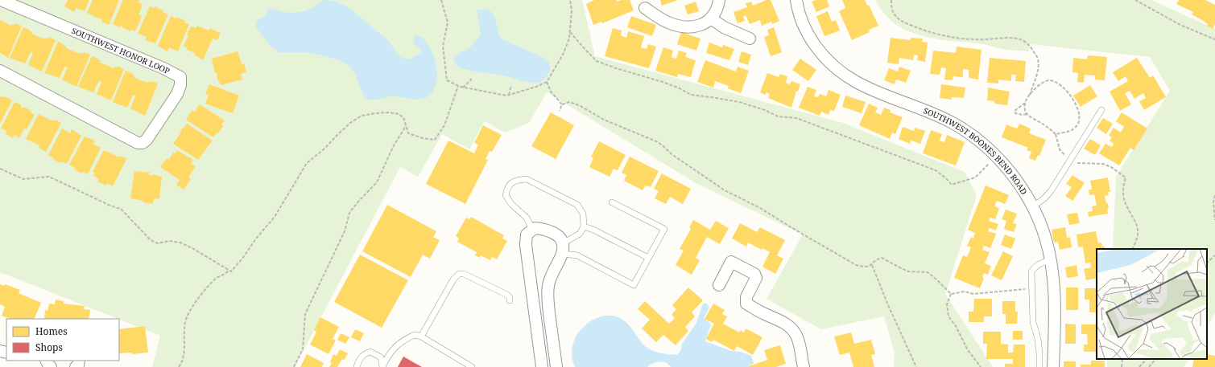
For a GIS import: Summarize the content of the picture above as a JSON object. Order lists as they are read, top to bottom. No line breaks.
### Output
{"streets":{"street":["SOUTHWEST HONOR LOOP","SOUTHWEST BOONES BEND ROAD"]},"legend":["Homes","Shops"]}
